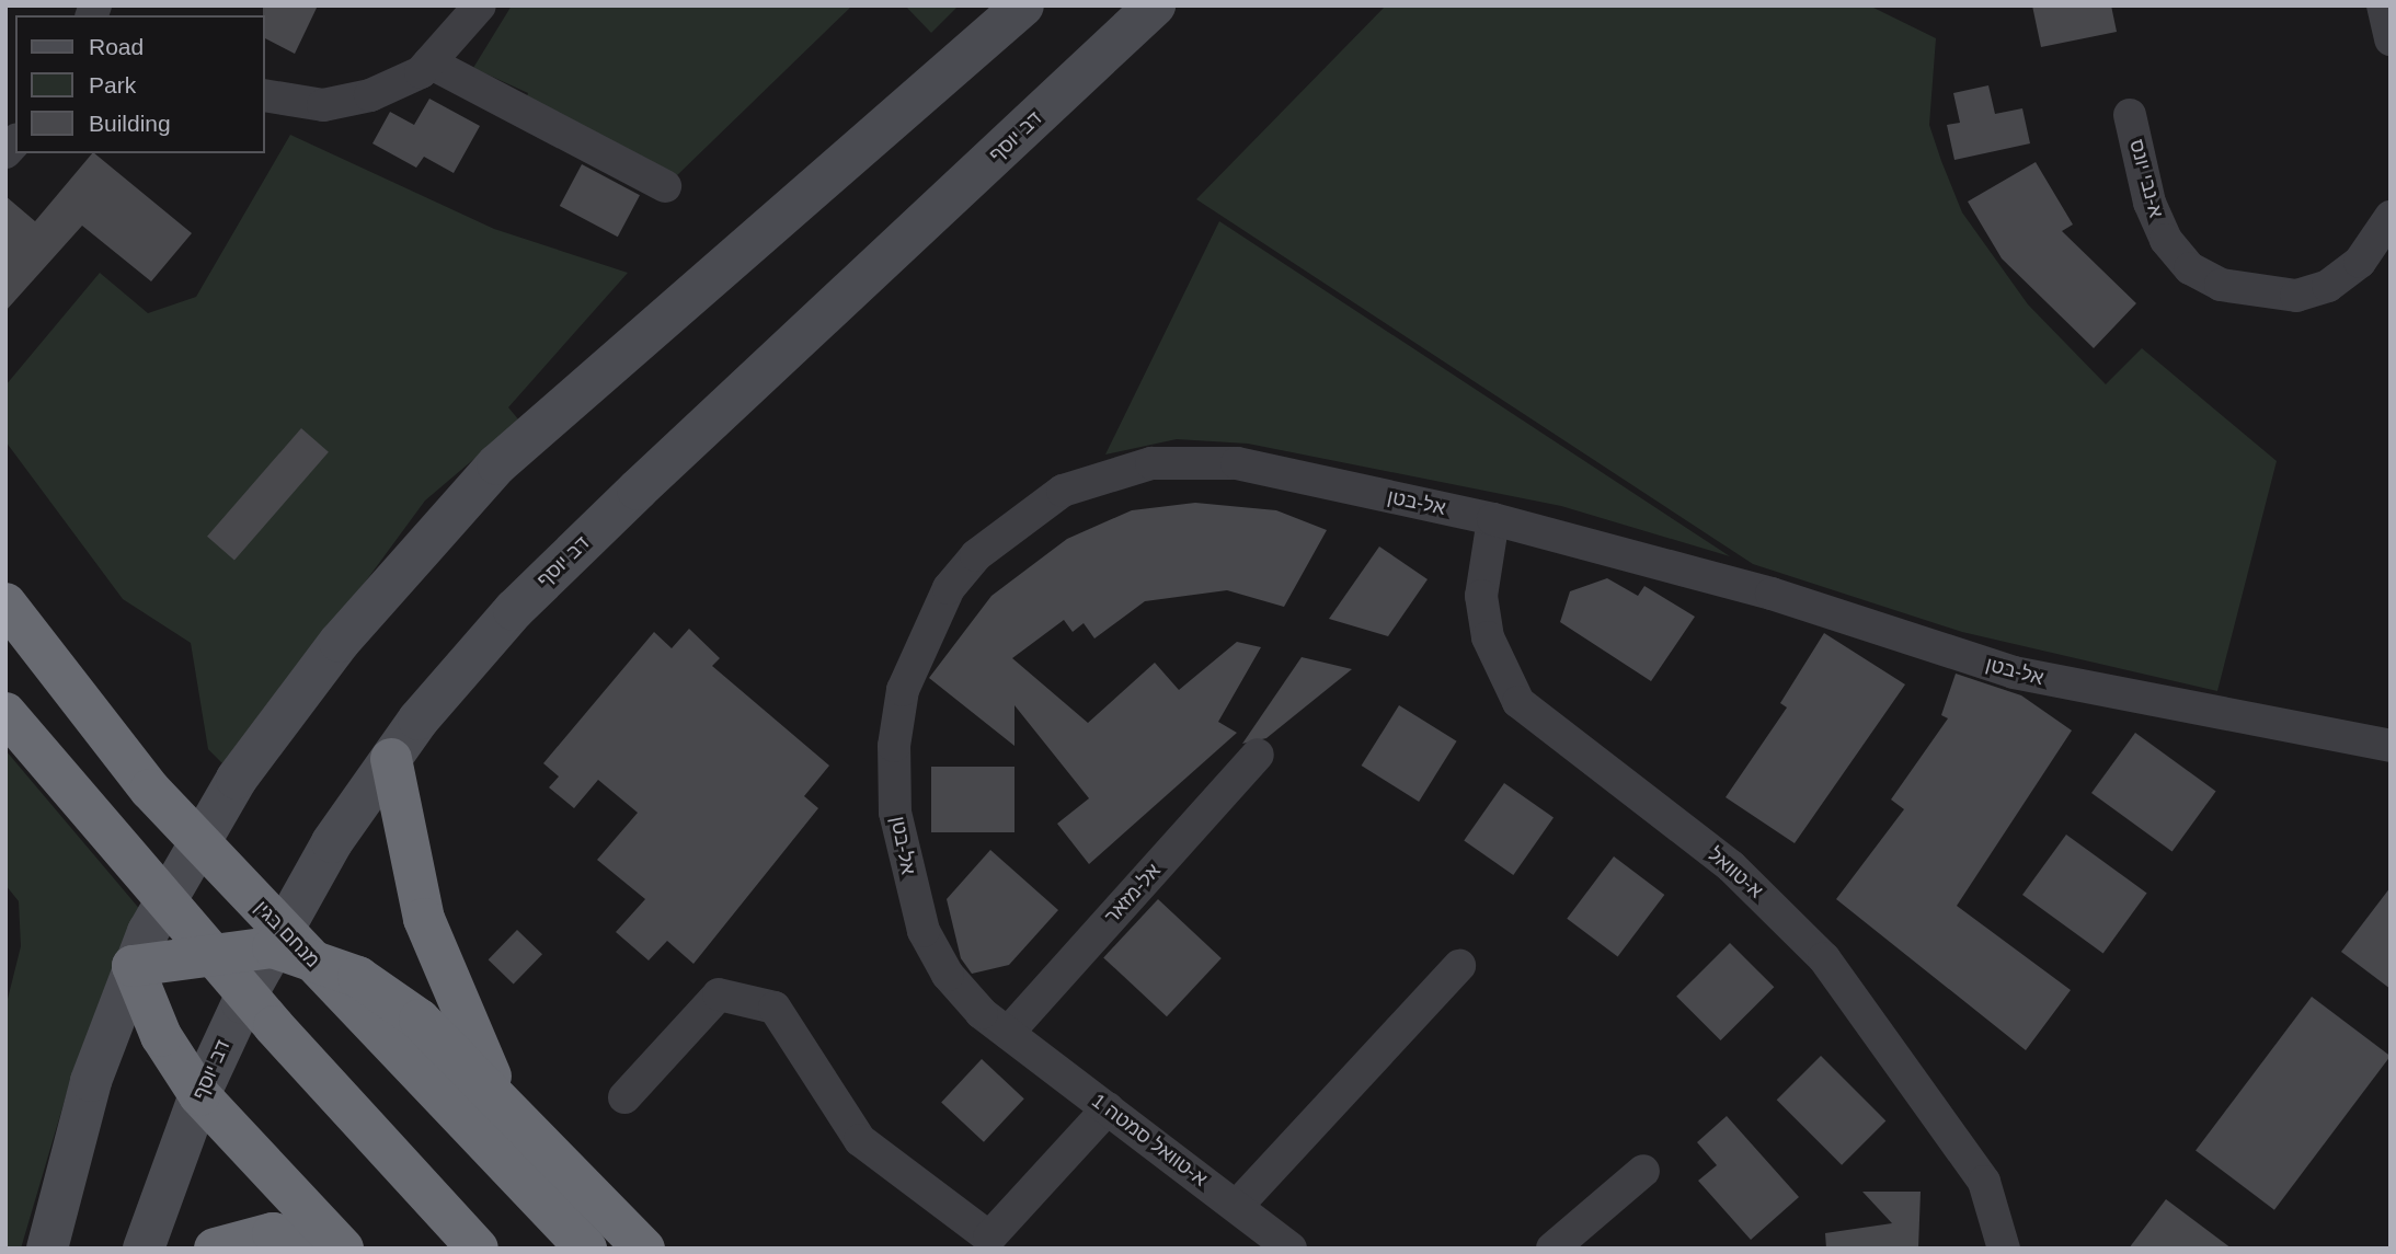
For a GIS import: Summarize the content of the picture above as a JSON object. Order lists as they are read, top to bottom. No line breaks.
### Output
{"streets":{"highway":["מנחם בגין"],"main road":["דב יוסף"],"street":["א-נבי יונס","אל-בטן","א-טוואל","אל-מזאר","א-טוואל סמטה 1"]},"crossings":[["אל-בטן","א-טוואל"],["אל-בטן","אל-מזאר"],["אל-בטן","א-טוואל סמטה 1"],["אל-מזאר","א-טוואל סמטה 1"]],"legend":["Road","Park","Building"]}
